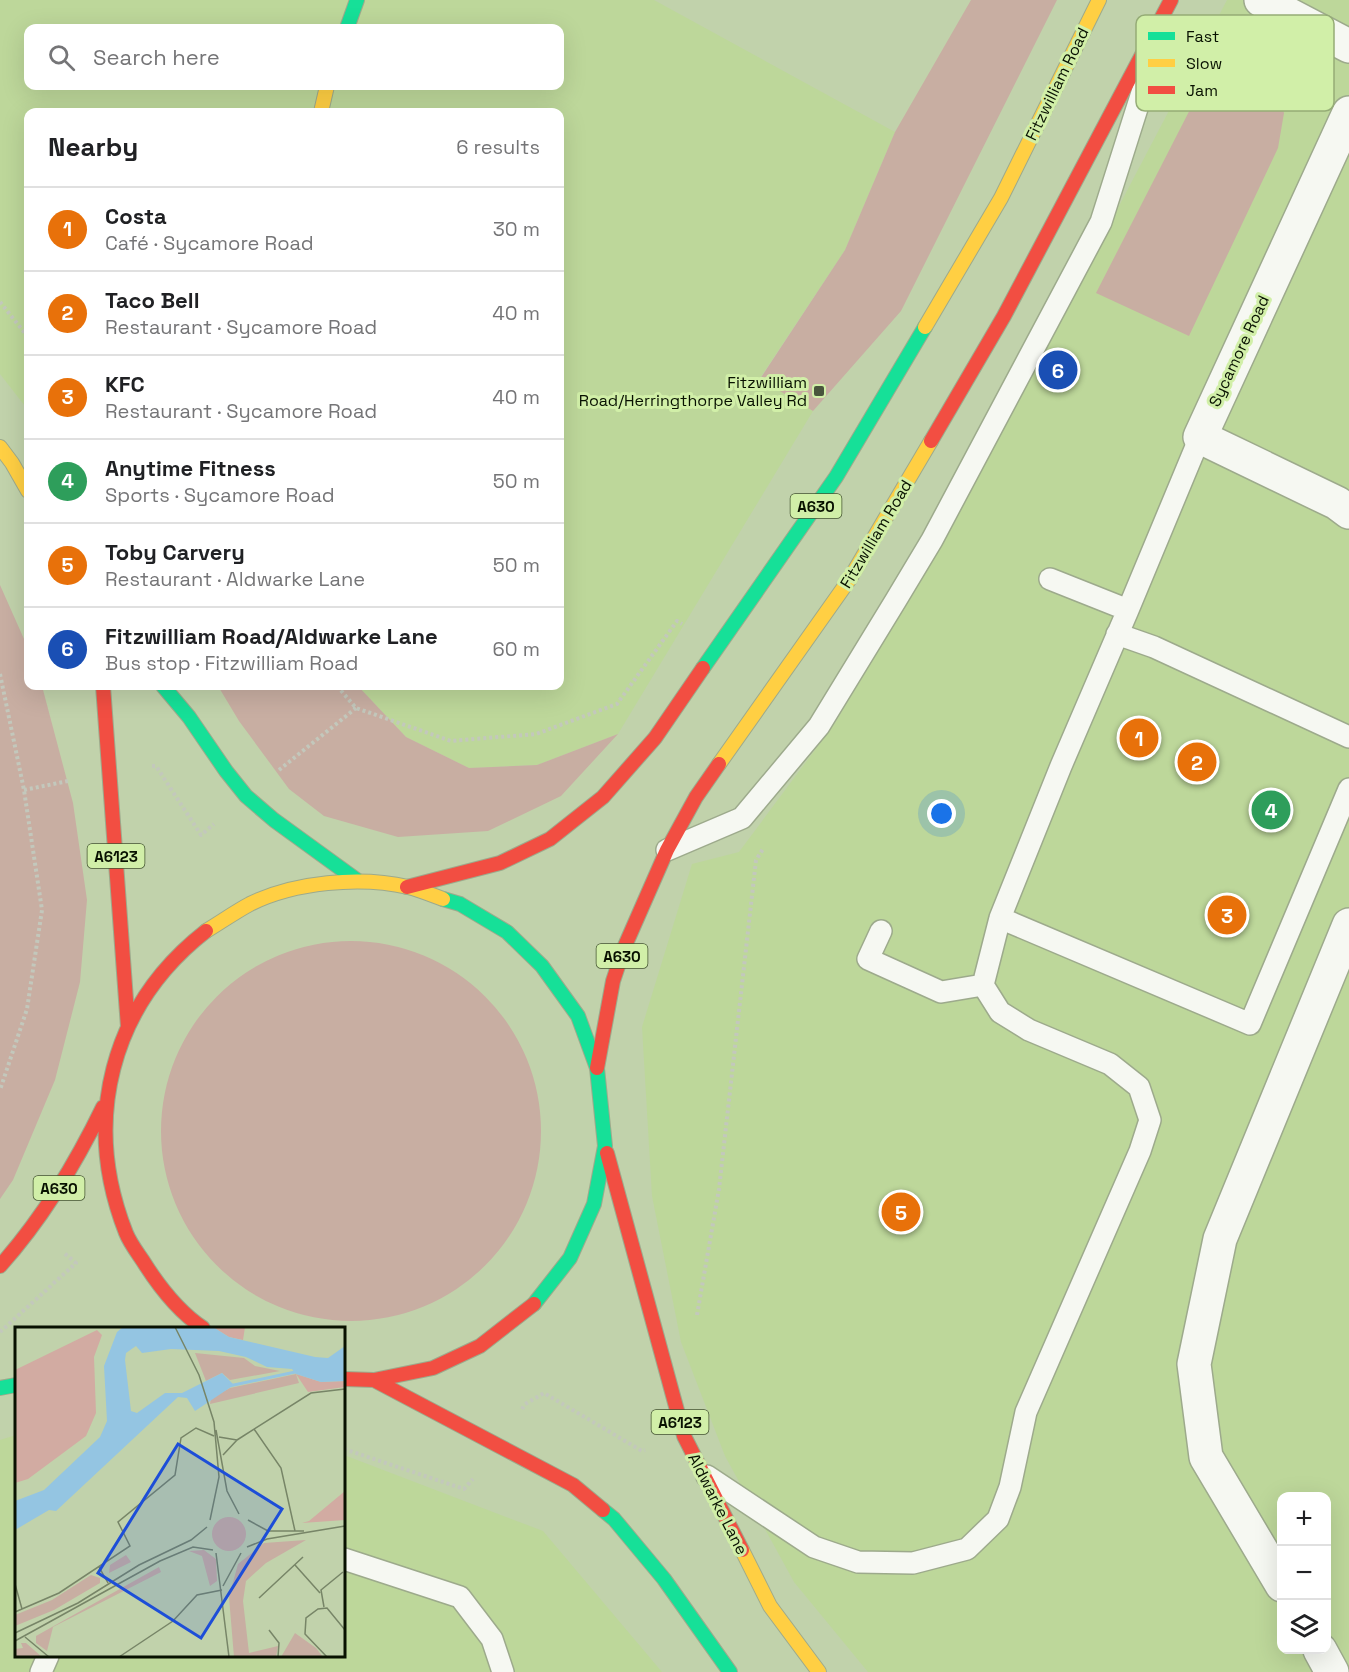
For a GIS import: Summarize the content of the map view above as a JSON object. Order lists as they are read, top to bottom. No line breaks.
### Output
{"streets":{"main road":["Fitzwilliam Road","A630","A6123","Aldwarke Lane"],"street":["Sycamore Road"]},"places":{"transit":["Fitzwilliam Road/Herringthorpe Valley Rd"]},"legend":["Fast","Slow","Jam"],"page":{"search":"Search here","heading":["Nearby","6 results"],"list":[{"mark":"1","name":"Costa","note":"Café · Sycamore Road","value":"30 m"},{"mark":"2","name":"Taco Bell","note":"Restaurant · Sycamore Road","value":"40 m"},{"mark":"3","name":"KFC","note":"Restaurant · Sycamore Road","value":"40 m"},{"mark":"4","name":"Anytime Fitness","note":"Sports · Sycamore Road","value":"50 m"},{"mark":"5","name":"Toby Carvery","note":"Restaurant · Aldwarke Lane","value":"50 m"},{"mark":"6","name":"Fitzwilliam Road/Aldwarke Lane","note":"Bus stop · Fitzwilliam Road","value":"60 m"}],"pins":["6","1","2","4","3","5"],"map_buttons":["+","−"]}}
